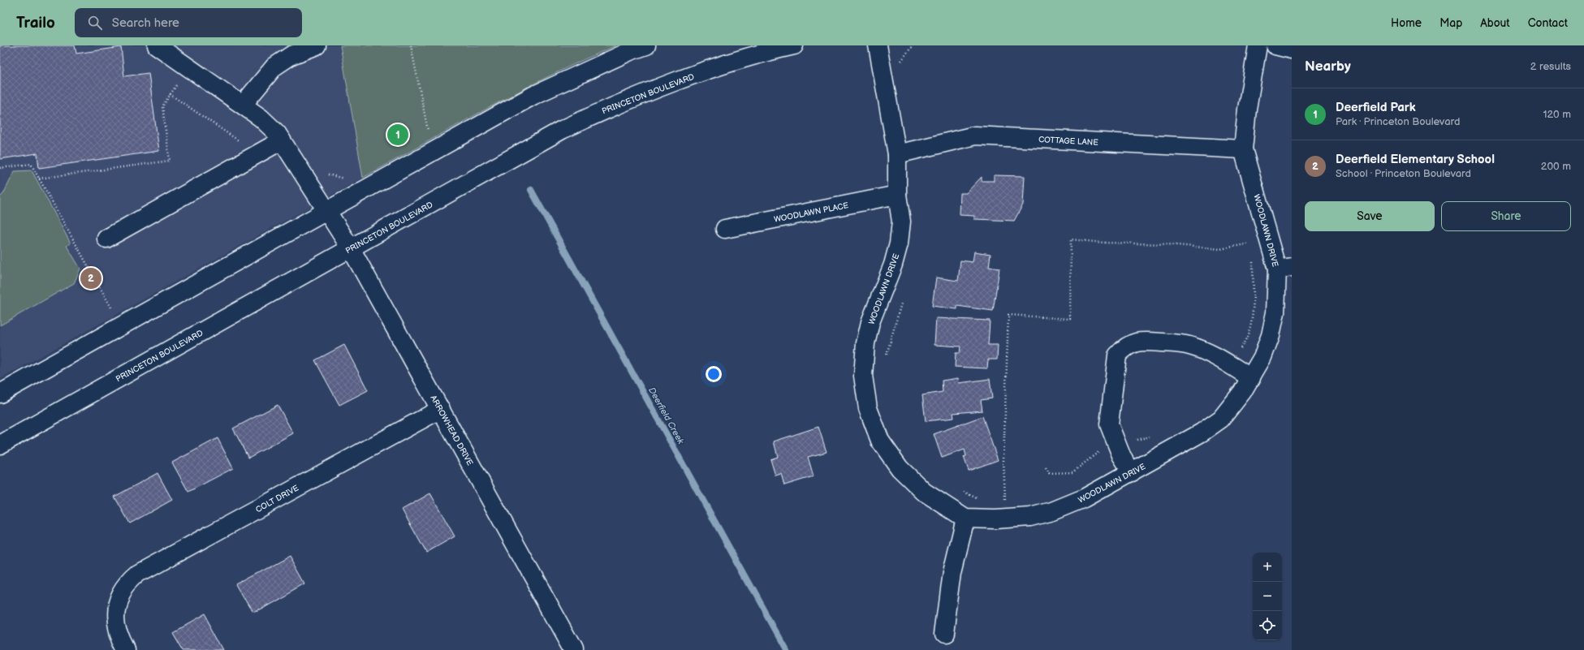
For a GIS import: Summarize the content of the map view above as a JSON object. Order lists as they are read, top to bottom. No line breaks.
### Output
{"streets":{"street":["PRINCETON BOULEVARD","COTTAGE LANE","WOODLAWN PLACE","WOODLAWN DRIVE","ARROWHEAD DRIVE","COLT DRIVE"]},"crossings":[["PRINCETON BOULEVARD","ARROWHEAD DRIVE"],["COTTAGE LANE","WOODLAWN DRIVE"],["WOODLAWN PLACE","WOODLAWN DRIVE"],["ARROWHEAD DRIVE","COLT DRIVE"]],"water":["Deerfield Creek"],"page":{"header":"Trailo","search":"Search here","nav":["Home","Map","About","Contact"],"heading":["Nearby","2 results"],"list":[{"mark":"1","name":"Deerfield Park","note":"Park · Princeton Boulevard","value":"120 m"},{"mark":"2","name":"Deerfield Elementary School","note":"School · Princeton Boulevard","value":"200 m"}],"pins":["1","2"],"buttons":["Save","Share"],"map_buttons":["+","−"]}}
